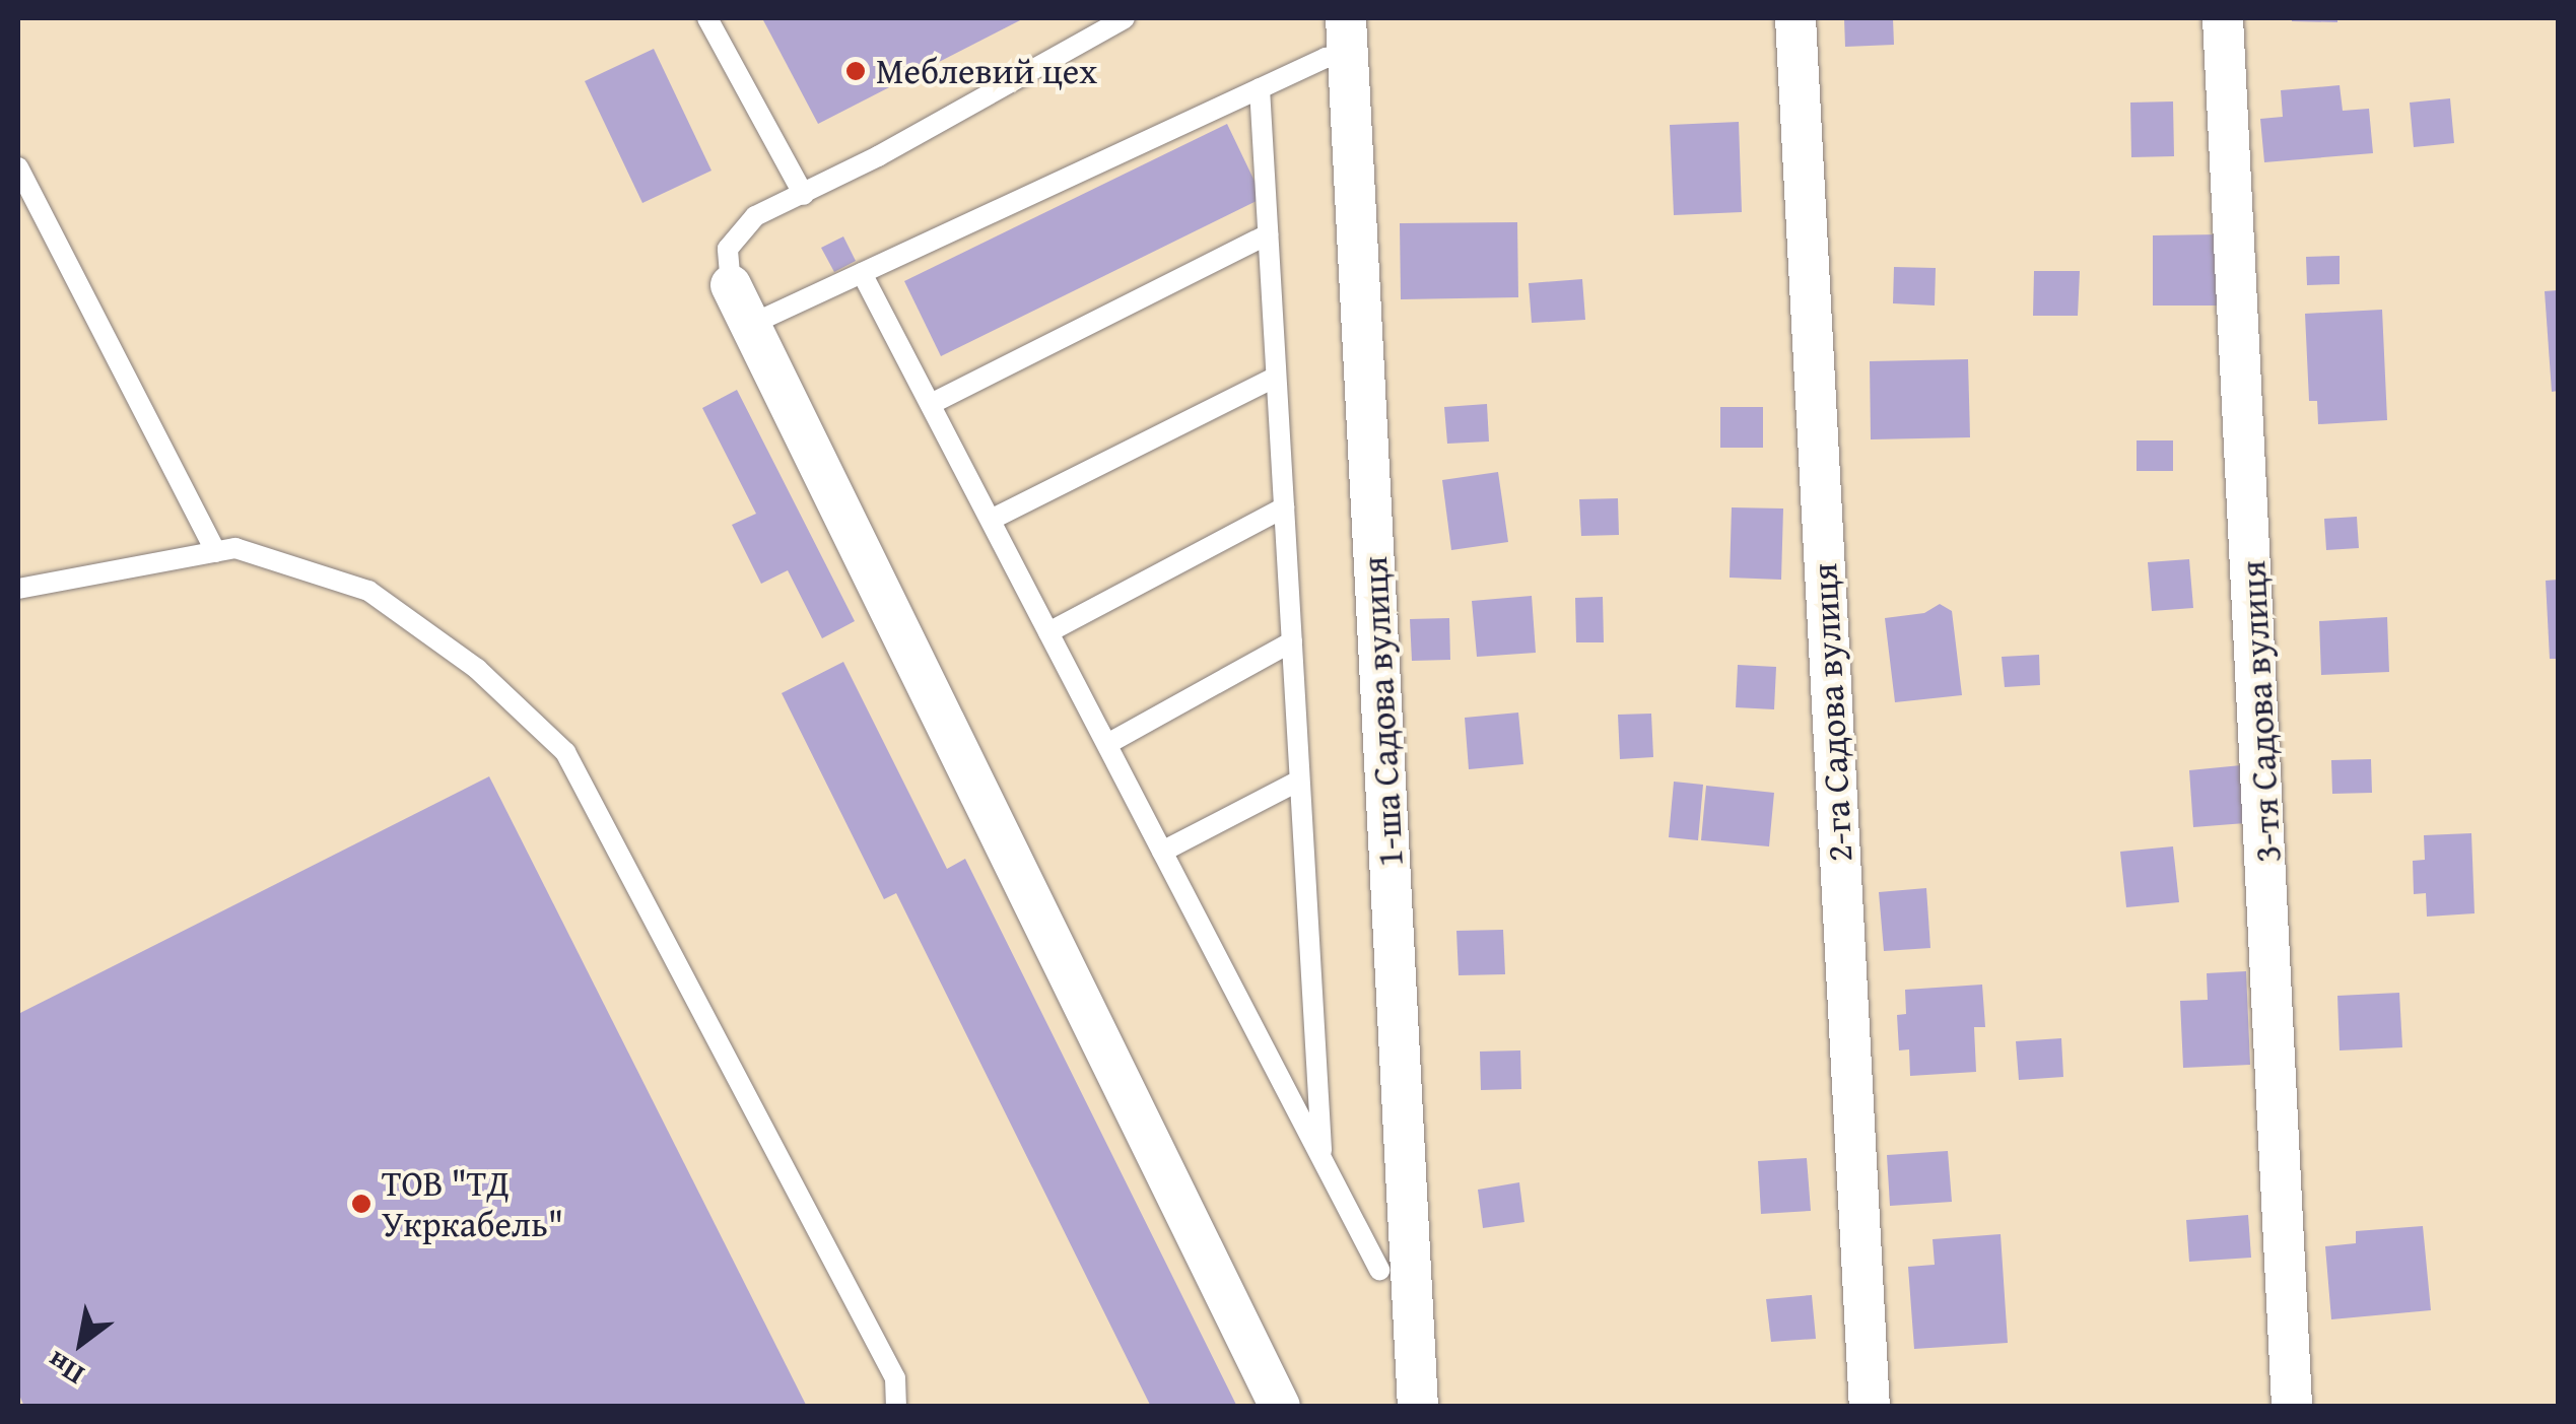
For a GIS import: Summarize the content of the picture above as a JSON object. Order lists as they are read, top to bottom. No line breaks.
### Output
{"streets":{"street":["1-ша Садова вулиця","3-тя Садова вулиця","2-га Садова вулиця"]},"places":["Меблевий цех","ТОВ \"ТД Укркабель\""],"north":"bottom left"}
